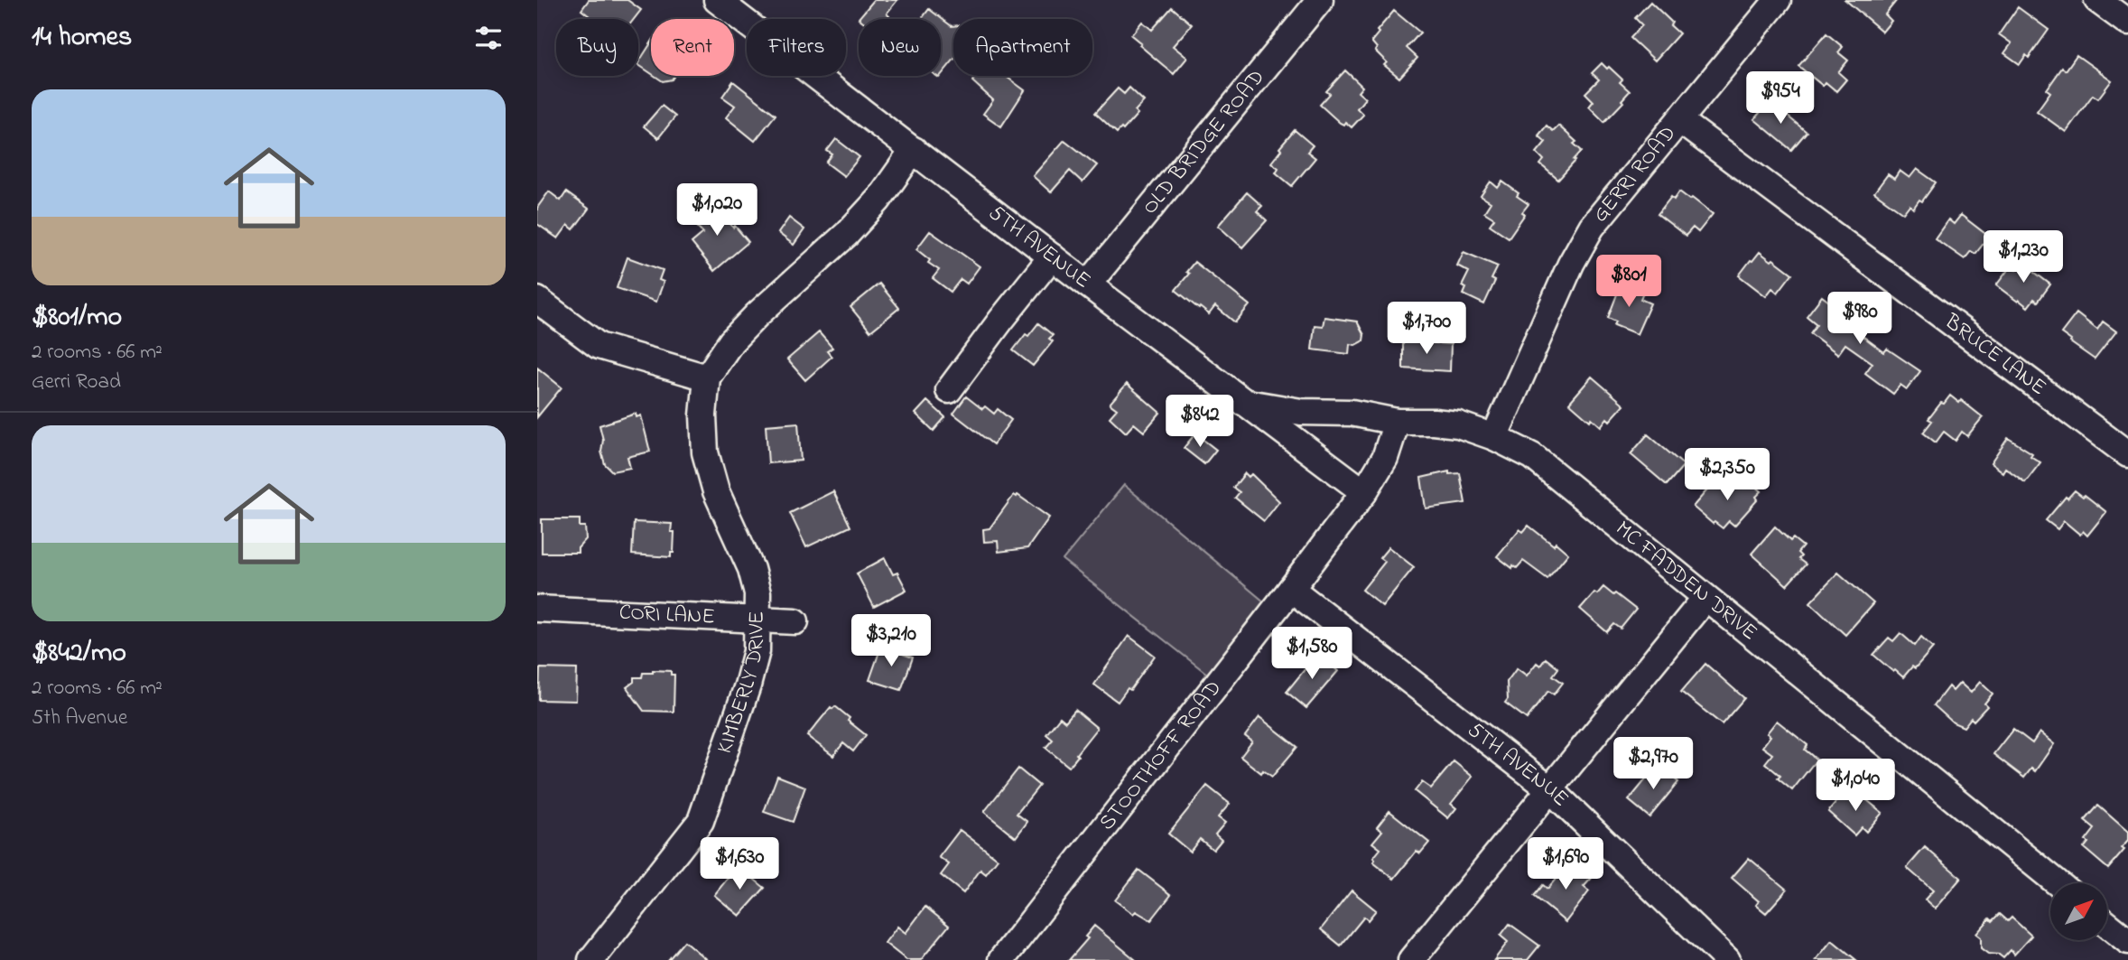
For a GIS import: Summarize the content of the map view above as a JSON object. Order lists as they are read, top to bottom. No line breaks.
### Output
{"streets":{"street":["OLD BRIDGE ROAD","GERRI ROAD","5TH AVENUE","BRUCE LANE","MC FADDEN DRIVE","CORI LANE","KIMBERLY DRIVE","STOOTHOFF ROAD"]},"crossings":[["OLD BRIDGE ROAD","5TH AVENUE"],["GERRI ROAD","BRUCE LANE"],["GERRI ROAD","MC FADDEN DRIVE"],["5TH AVENUE","MC FADDEN DRIVE"],["5TH AVENUE","KIMBERLY DRIVE"],["5TH AVENUE","STOOTHOFF ROAD"],["MC FADDEN DRIVE","STOOTHOFF ROAD"],["CORI LANE","KIMBERLY DRIVE"]],"north":"top right","page":{"heading":"14 homes","chip":["Buy","Rent","Filters","New","Apartment"],"price":["$954","$1,020","$1,230","$801","$980","$1,700","$842","$2,350","$3,210","$1,580","$2,970","$1,040","$1,630","$1,690"],"list":[{"name":"$801/mo","note":"2 rooms · 66 m² · Gerri Road"},{"name":"$842/mo","note":"2 rooms · 66 m² · 5th Avenue"}]}}
